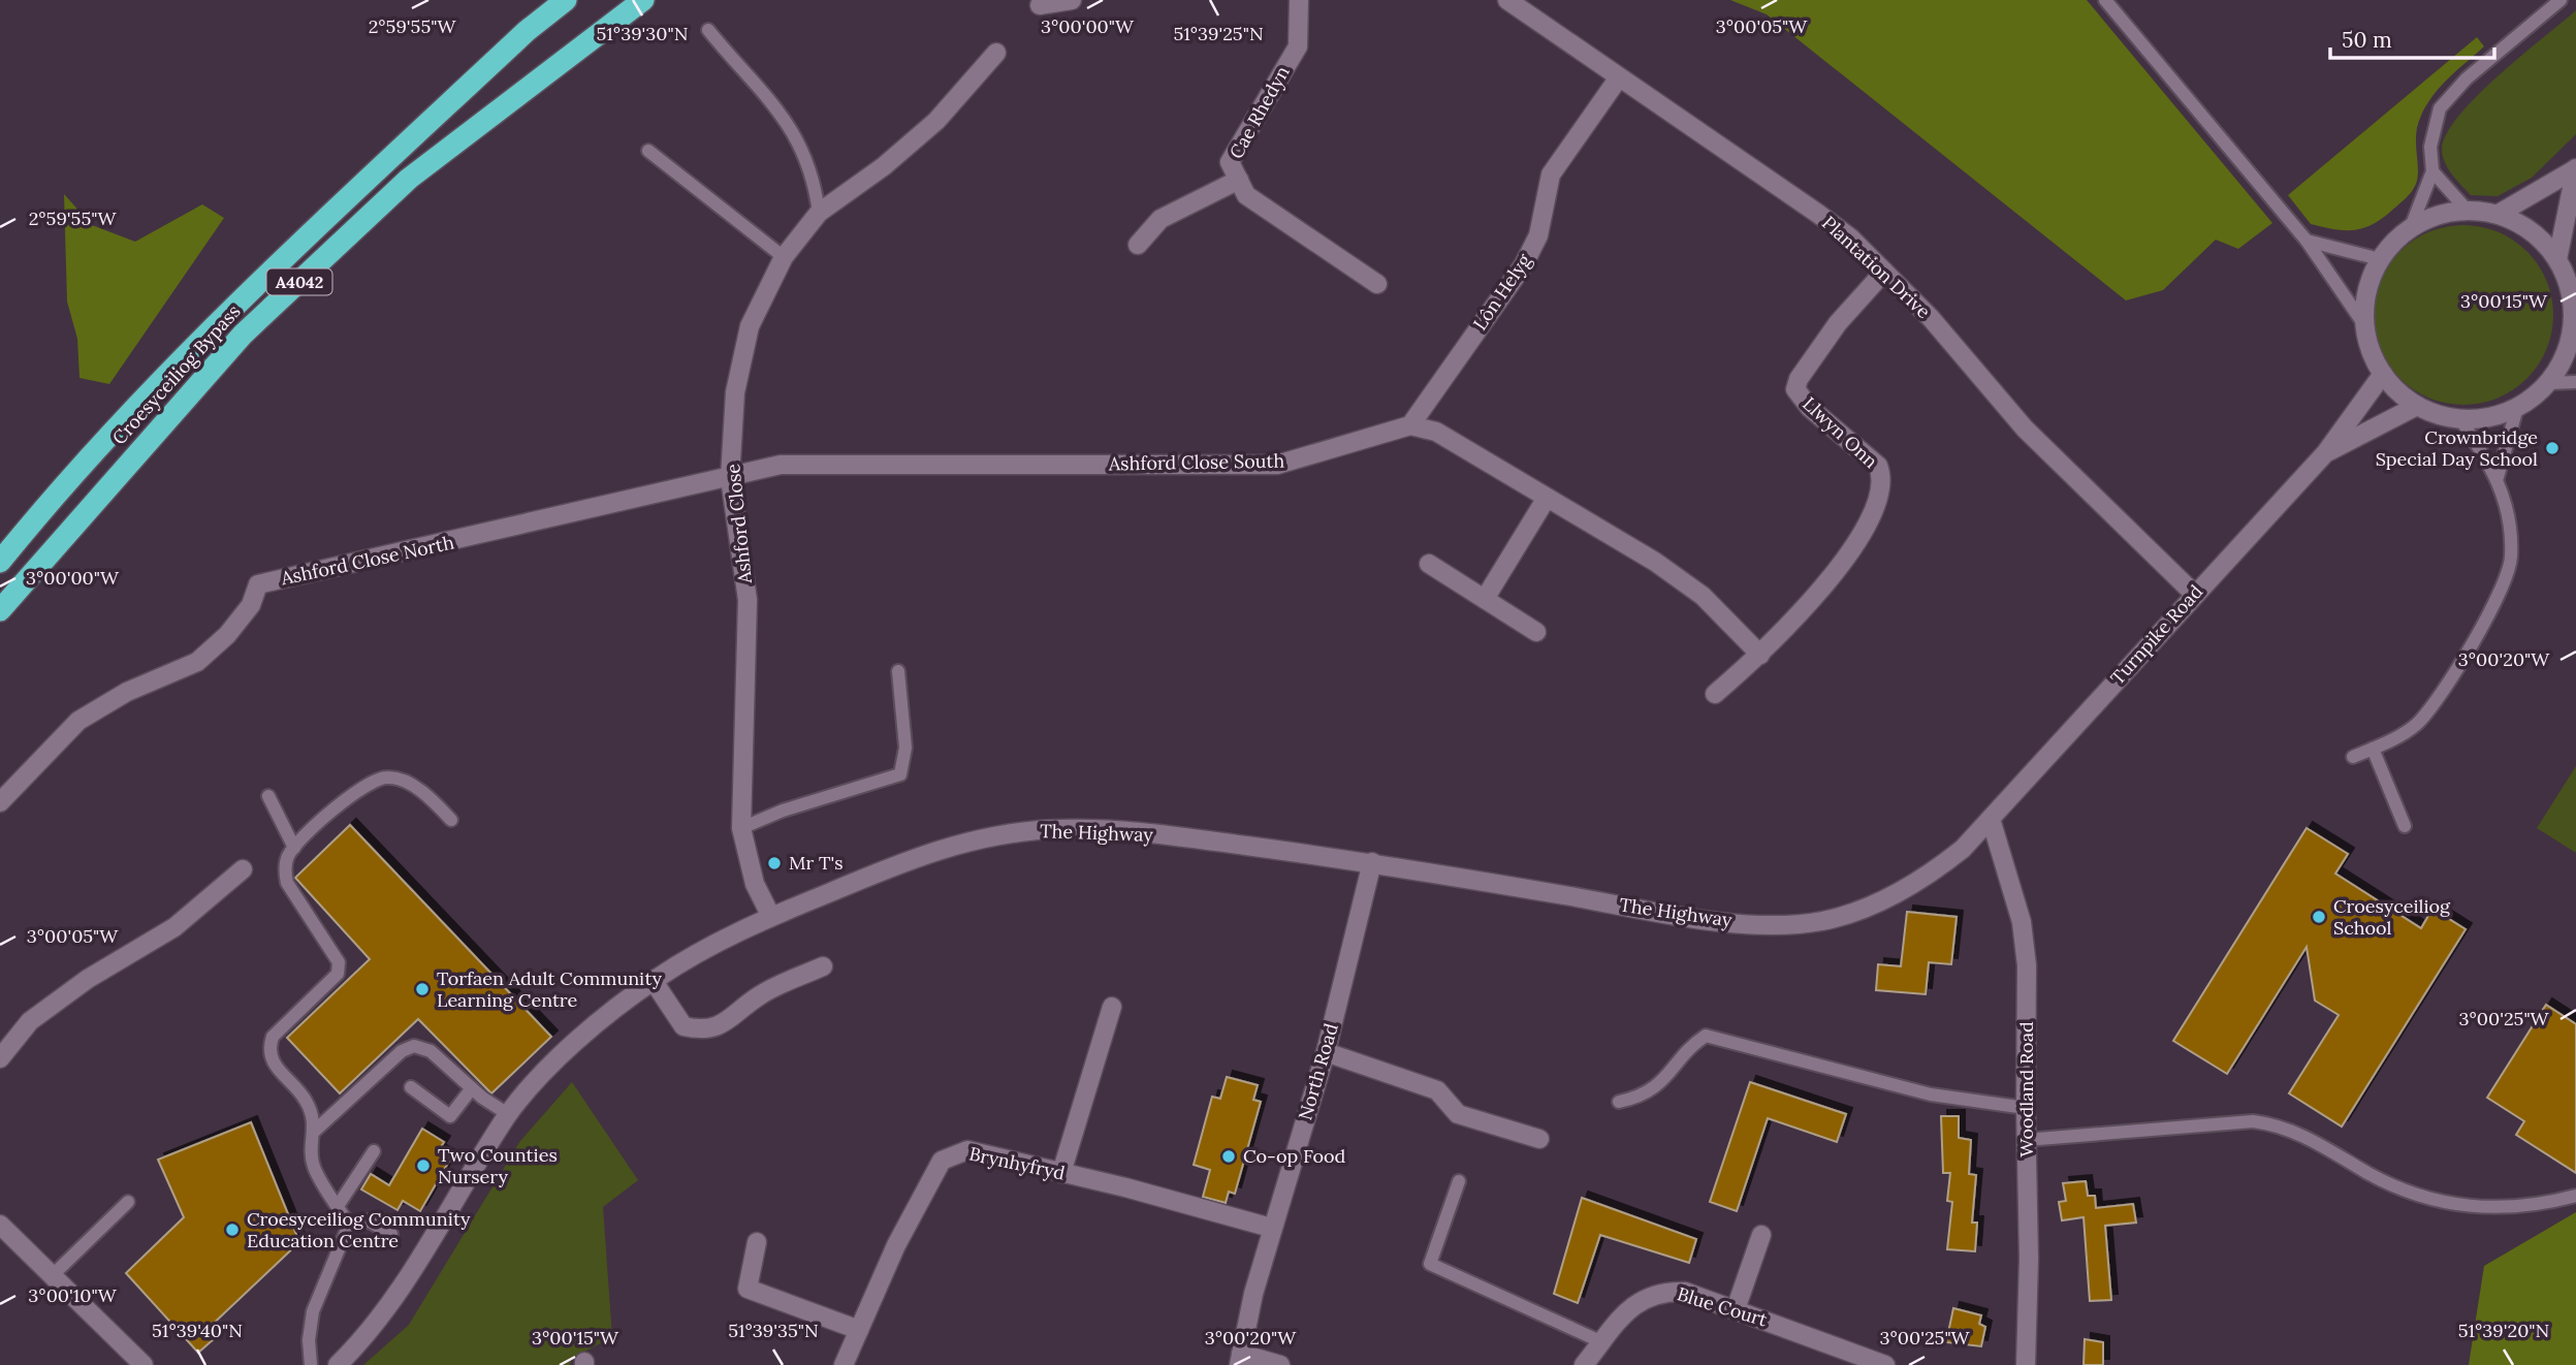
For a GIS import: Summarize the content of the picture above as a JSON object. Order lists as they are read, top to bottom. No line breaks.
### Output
{"streets":{"highway":["A4042","Croesyceiliog Bypass"],"street":["Cae Rhedyn","Plantation Drive","Lôn Helyg","Llwyn Onn","Ashford Close South","Ashford Close","Ashford Close North","Turnpike Road","The Highway","North Road","Woodland Road","Brynhyfryd","Blue Court"]},"crossings":[["Plantation Drive","Lôn Helyg"],["Plantation Drive","Llwyn Onn"],["Plantation Drive","Turnpike Road"],["Lôn Helyg","Ashford Close South"],["Ashford Close South","Ashford Close"],["Ashford Close South","Ashford Close North"],["Ashford Close","Ashford Close North"],["Ashford Close","The Highway"],["Turnpike Road","The Highway"],["Turnpike Road","Woodland Road"],["The Highway","North Road"],["The Highway","Woodland Road"],["North Road","Brynhyfryd"]],"places":["Crownbridge Special Day School","Mr T's","Croesyceiliog School","Torfaen Adult Community Learning Centre","Co-op Food","Two Counties Nursery","Croesyceiliog Community Education Centre"],"scale_bar":"50 m","coordinates":["2°59'55\"W","3°00'00\"W","3°00'05\"W","51°39'30\"N","51°39'25\"N","3°00'15\"W","3°00'20\"W","3°00'25\"W","3°00'10\"W","51°39'40\"N","51°39'35\"N","51°39'20\"N"]}
